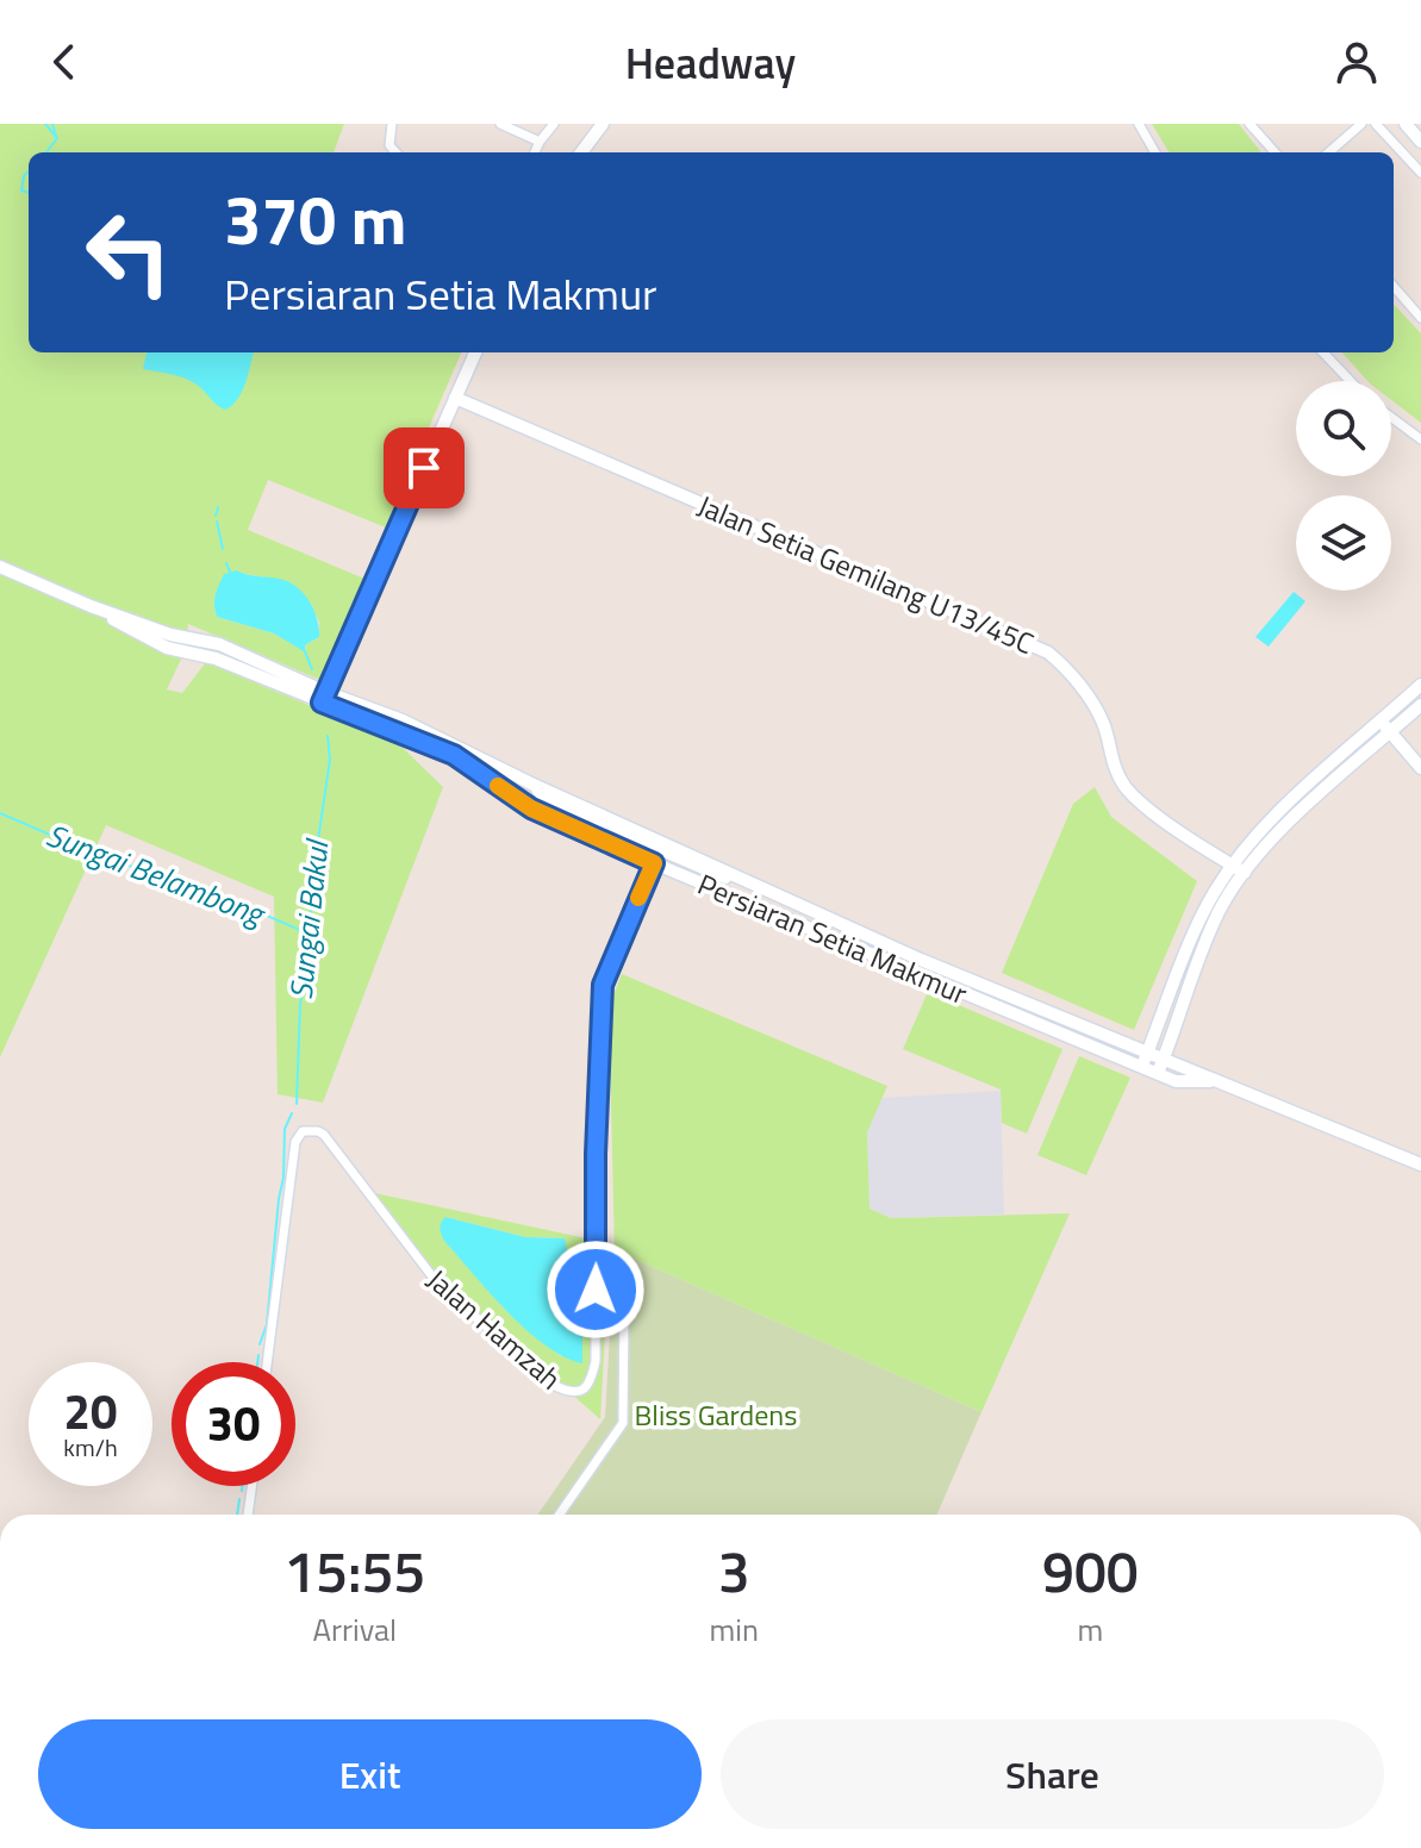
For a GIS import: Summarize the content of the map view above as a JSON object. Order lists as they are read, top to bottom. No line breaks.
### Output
{"streets":{"street":["Jalan Setia Gemilang U13/45C","Persiaran Setia Makmur","Jalan Hamzah"]},"crossings":[["Persiaran Setia Makmur","Jalan Hamzah"]],"water":["Sungai Belambong","Sungai Bakul"],"parks":["Bliss Gardens"],"page":{"header":"Headway","turn":["370 m","Persiaran Setia Makmur"],"speed":"20 km/h","limit":"30","eta":["15:55","Arrival","3","min","900","m"],"buttons":["Exit","Share"]}}
